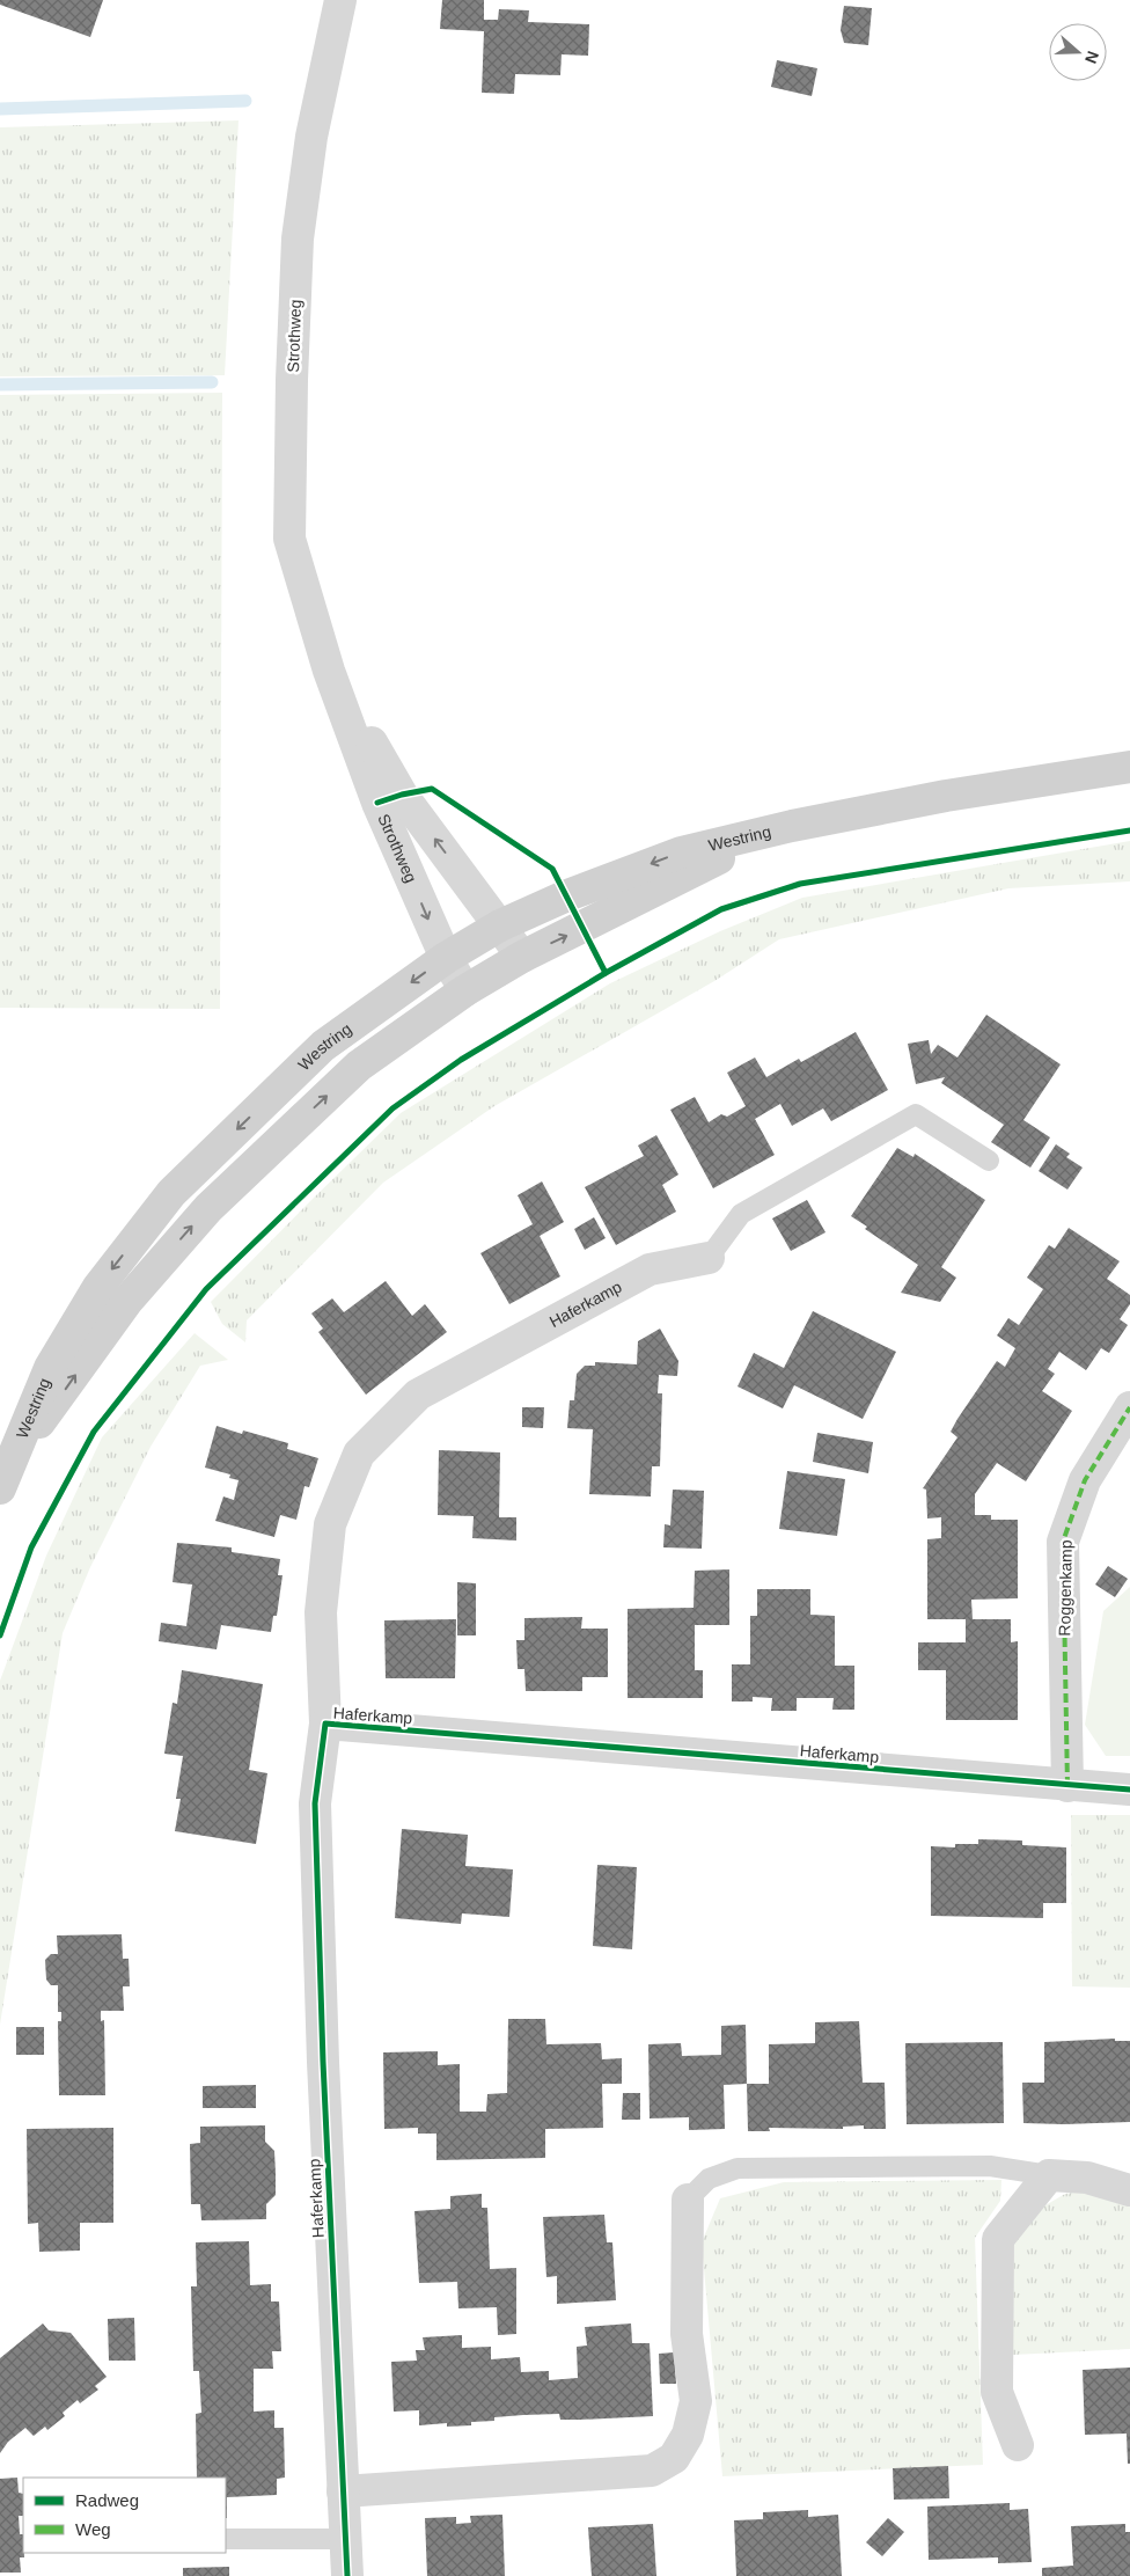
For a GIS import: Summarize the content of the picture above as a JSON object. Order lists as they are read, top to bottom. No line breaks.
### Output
{"streets":{"street":["Strothweg","Westring","Haferkamp","Roggenkamp"]},"crossings":[["Strothweg","Westring"],["Haferkamp","Roggenkamp"]],"legend":["Radweg","Weg"],"north":"right"}
